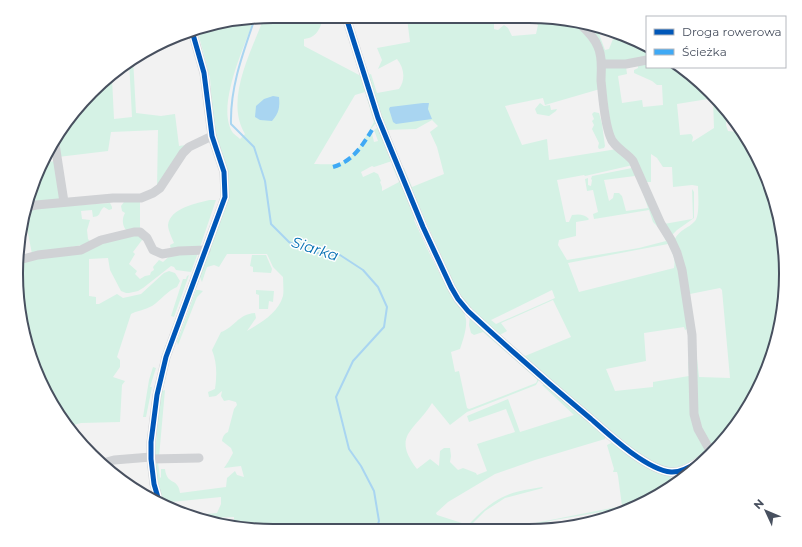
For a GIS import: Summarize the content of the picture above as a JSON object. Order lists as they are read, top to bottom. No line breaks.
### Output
{"water":["Siarka"],"legend":["Droga rowerowa","Ścieżka"],"north":"top left"}
